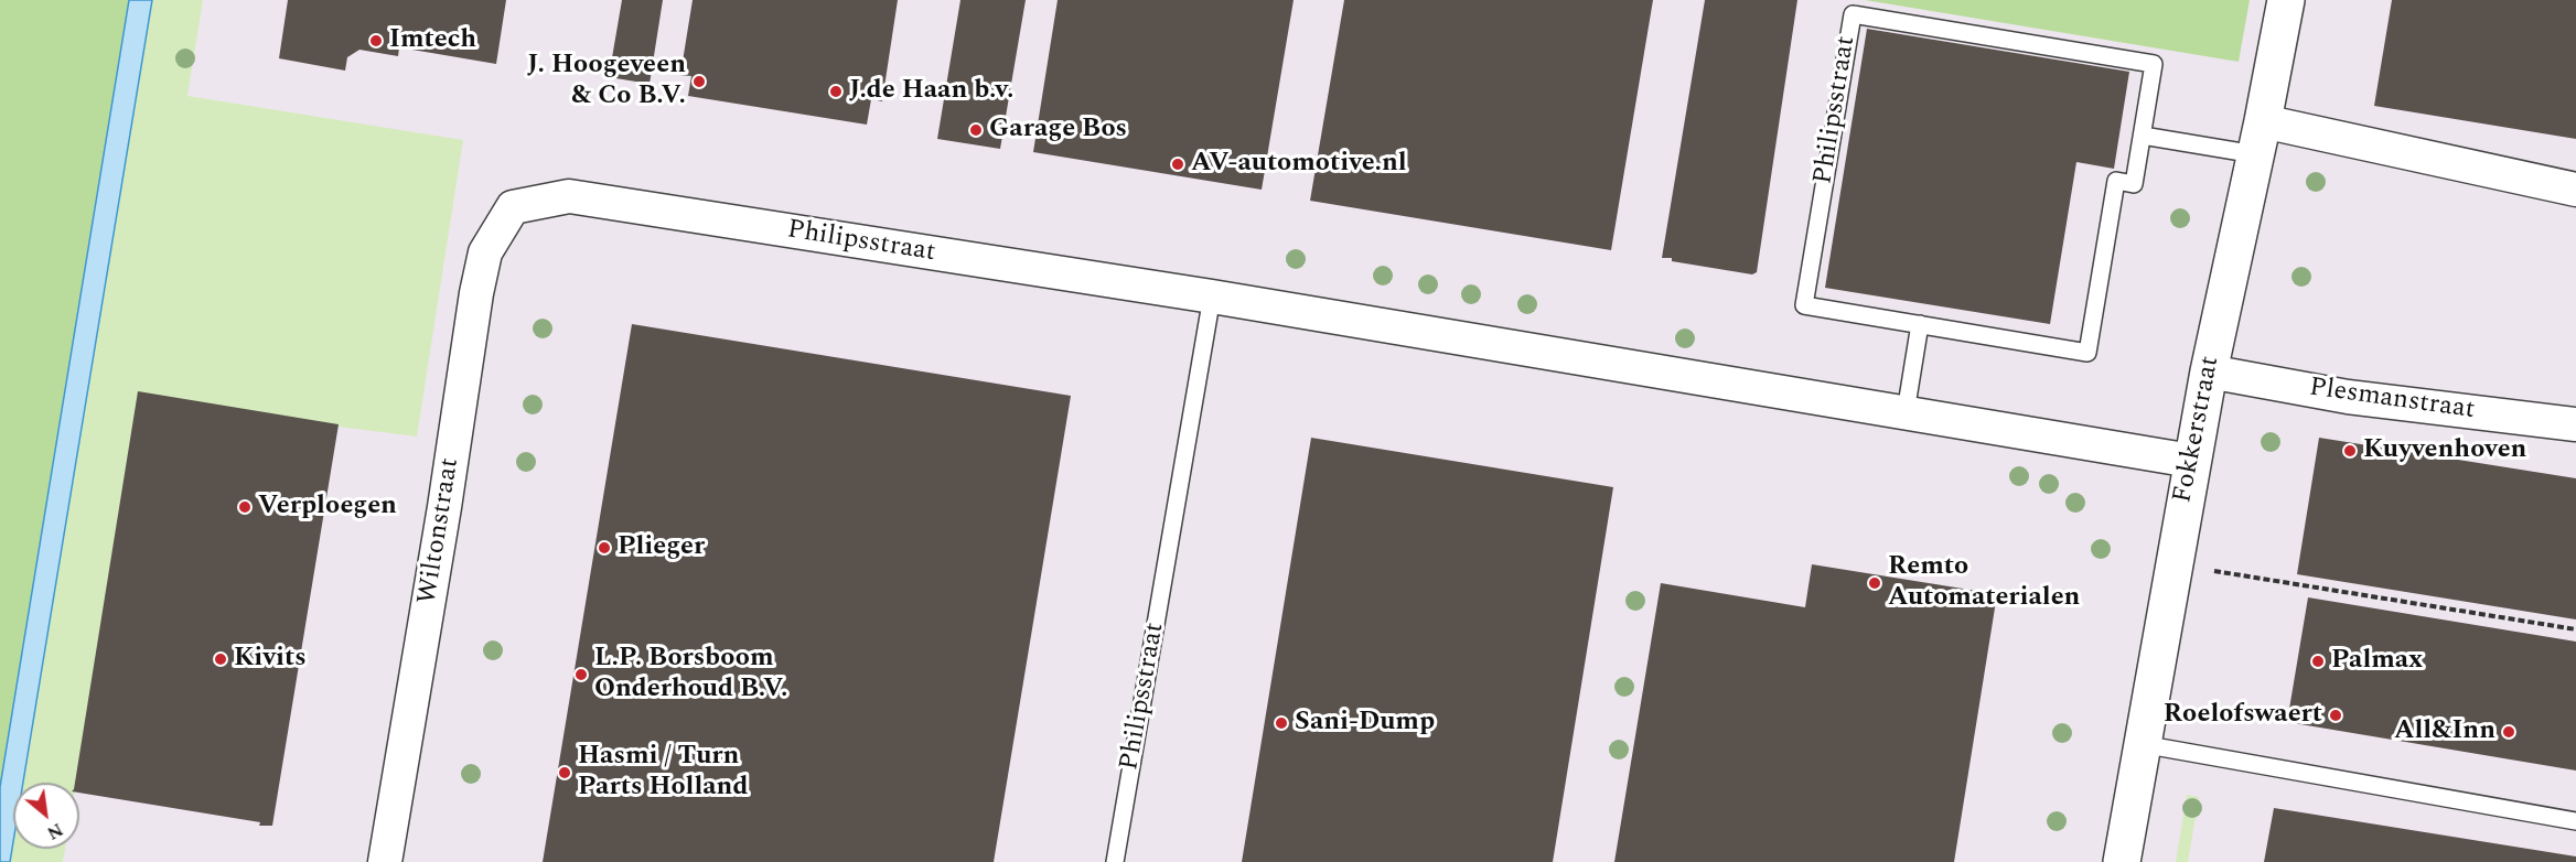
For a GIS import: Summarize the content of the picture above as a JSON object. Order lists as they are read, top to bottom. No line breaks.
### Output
{"streets":{"street":["Philipsstraat","Plesmanstraat","Fokkerstraat","Wiltonstraat"]},"crossings":[["Philipsstraat","Fokkerstraat"],["Philipsstraat","Wiltonstraat"],["Plesmanstraat","Fokkerstraat"]],"places":["Imtech","J. Hoogeveen & Co B.V.","J.de Haan b.v.","Garage Bos","AV-automotive.nl","Kuyvenhoven","Verploegen","Plieger","Remto Automaterialen","Kivits","Palmax","L.P. Borsboom Onderhoud B.V.","Roelofswaert","Sani-Dump","All&Inn","Hasmi / Turn Parts Holland"],"north":"bottom right"}
